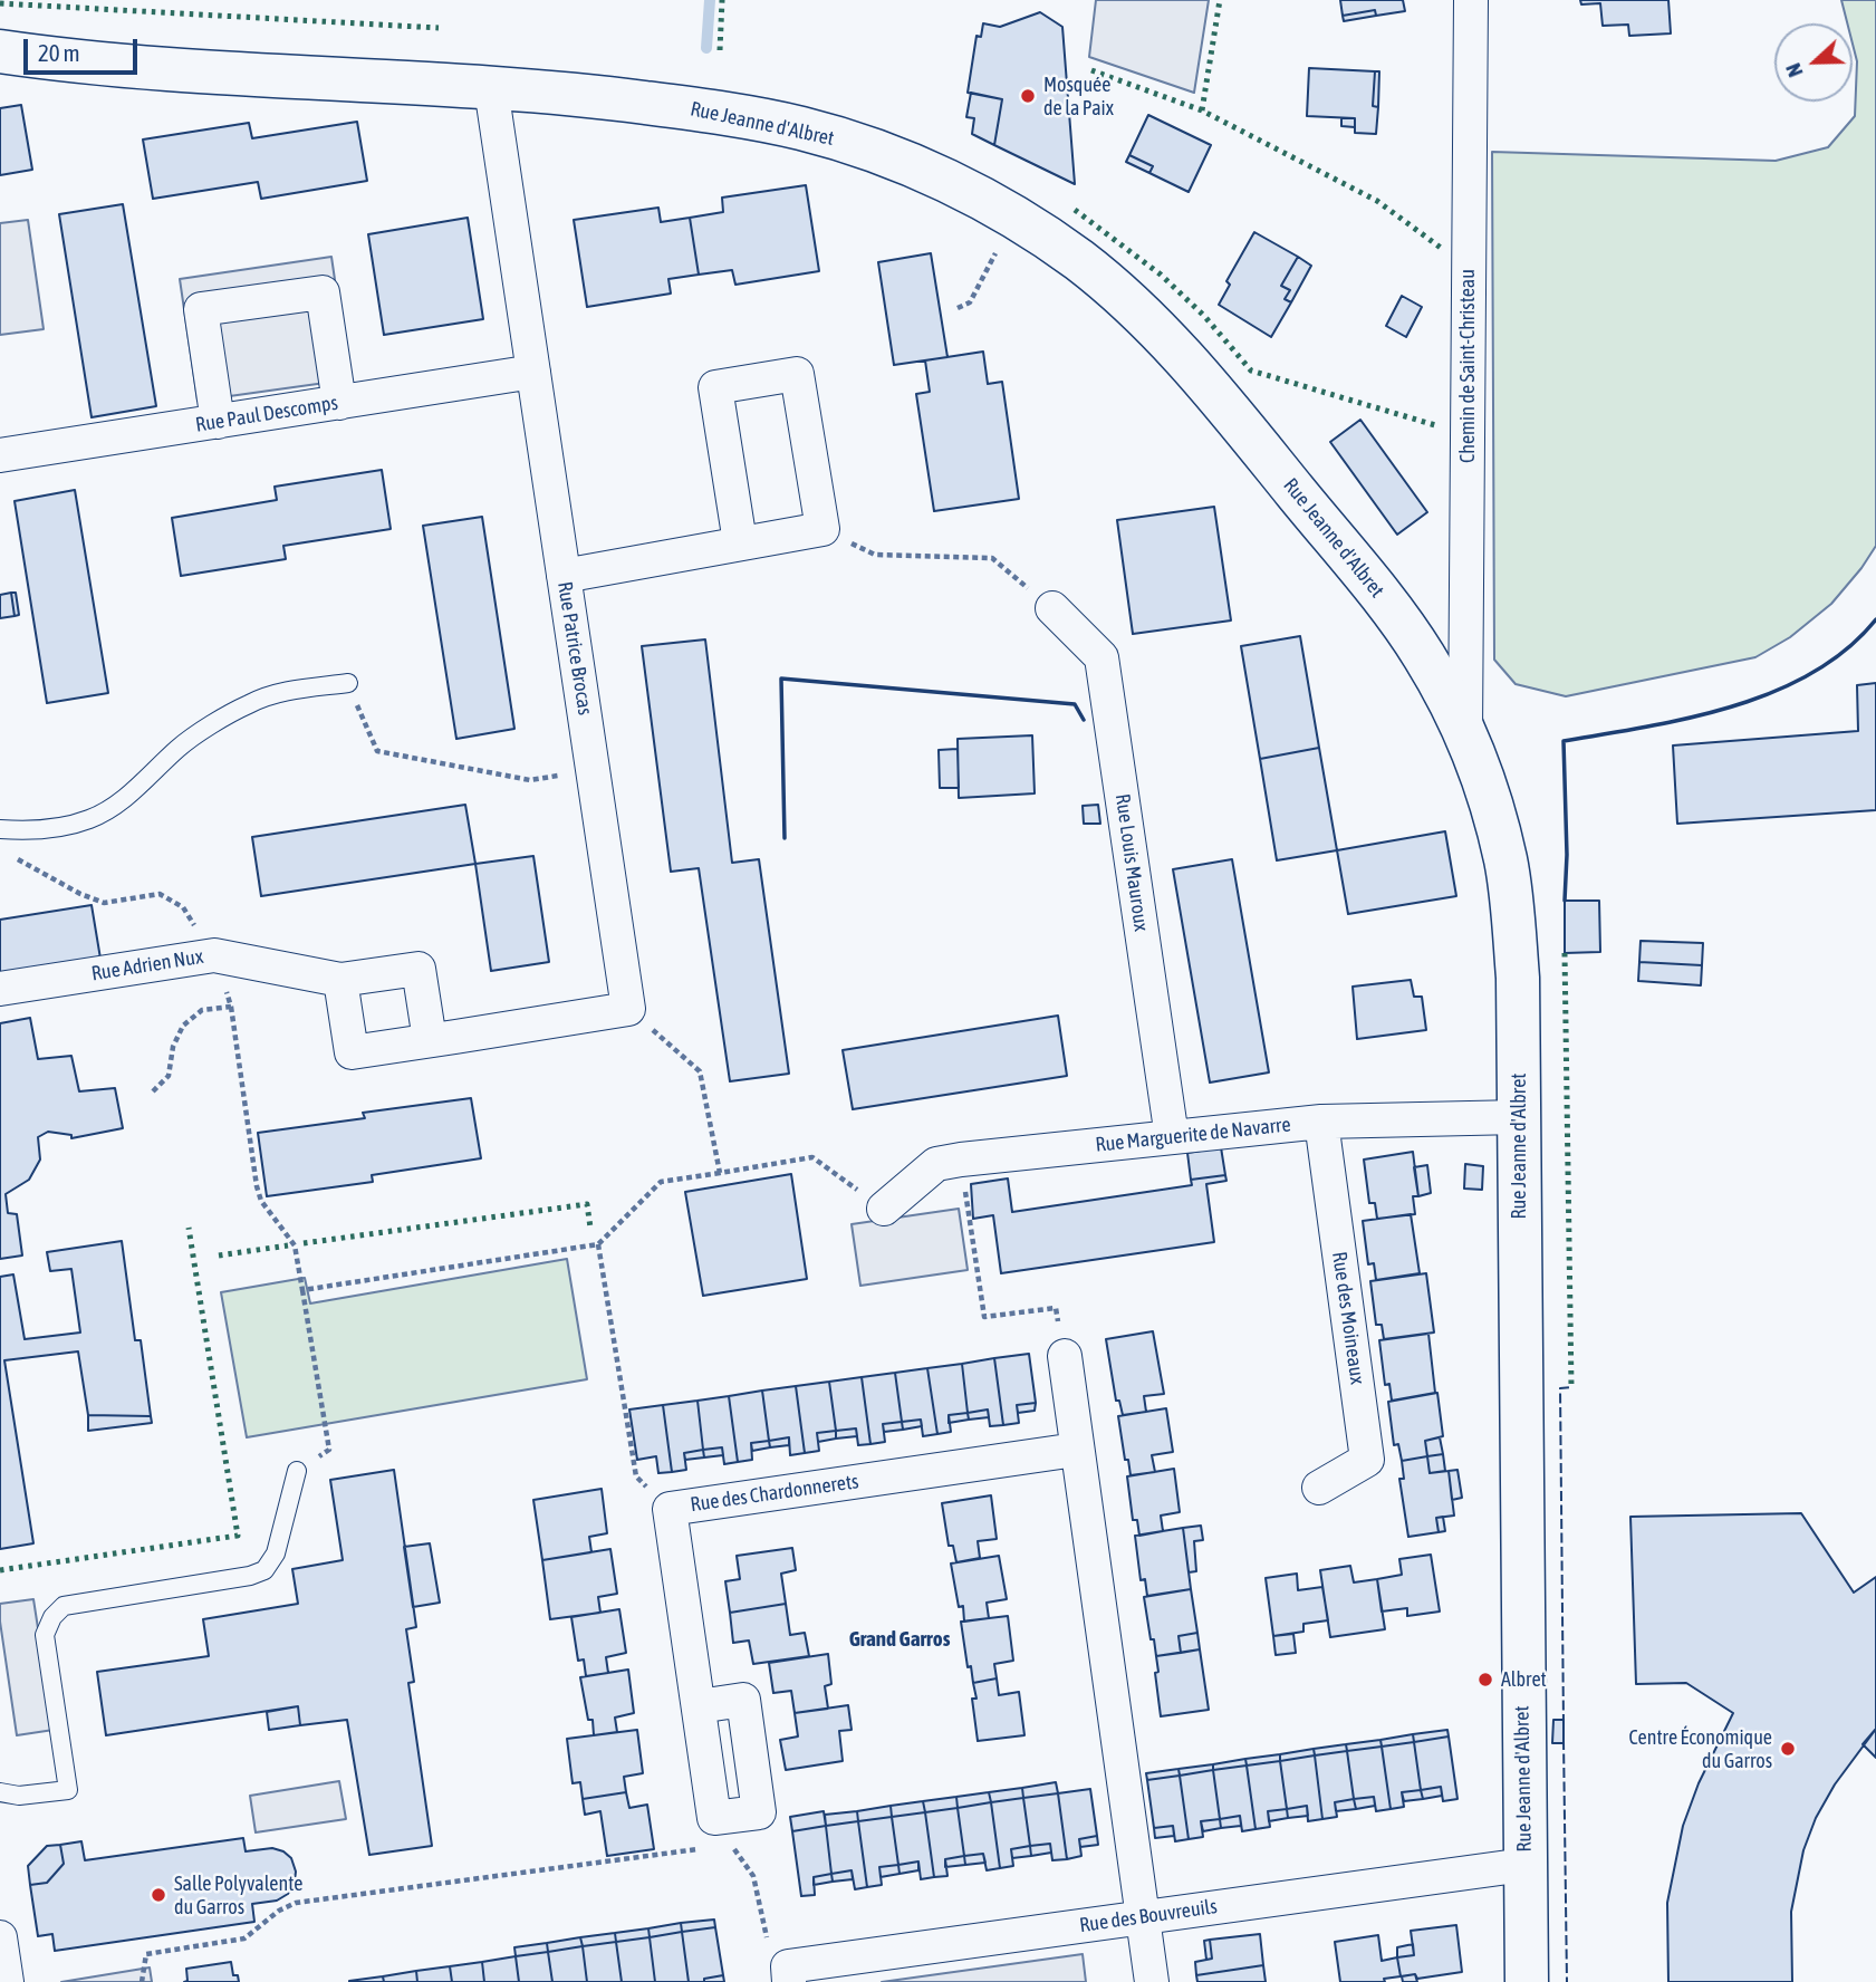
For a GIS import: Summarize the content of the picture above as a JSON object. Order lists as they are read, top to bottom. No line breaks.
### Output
{"streets":{"street":["Rue Jeanne d'Albret","Chemin de Saint-Christeau","Rue Paul Descomps","Rue Patrice Brocas","Rue Louis Mauroux","Rue Adrien Nux","Rue Marguerite de Navarre","Rue des Moineaux","Rue des Chardonnerets","Rue des Bouvreuils"]},"crossings":[["Rue Jeanne d'Albret","Chemin de Saint-Christeau"],["Rue Jeanne d'Albret","Rue Patrice Brocas"],["Rue Jeanne d'Albret","Rue Marguerite de Navarre"],["Rue Jeanne d'Albret","Rue des Bouvreuils"],["Rue Paul Descomps","Rue Patrice Brocas"],["Rue Louis Mauroux","Rue Marguerite de Navarre"],["Rue Marguerite de Navarre","Rue des Moineaux"]],"districts":["Grand Garros"],"places":["Mosquée de la Paix","Albret","Centre Économique du Garros","Salle Polyvalente du Garros"],"scale_bar":"20 m","north":"left"}
